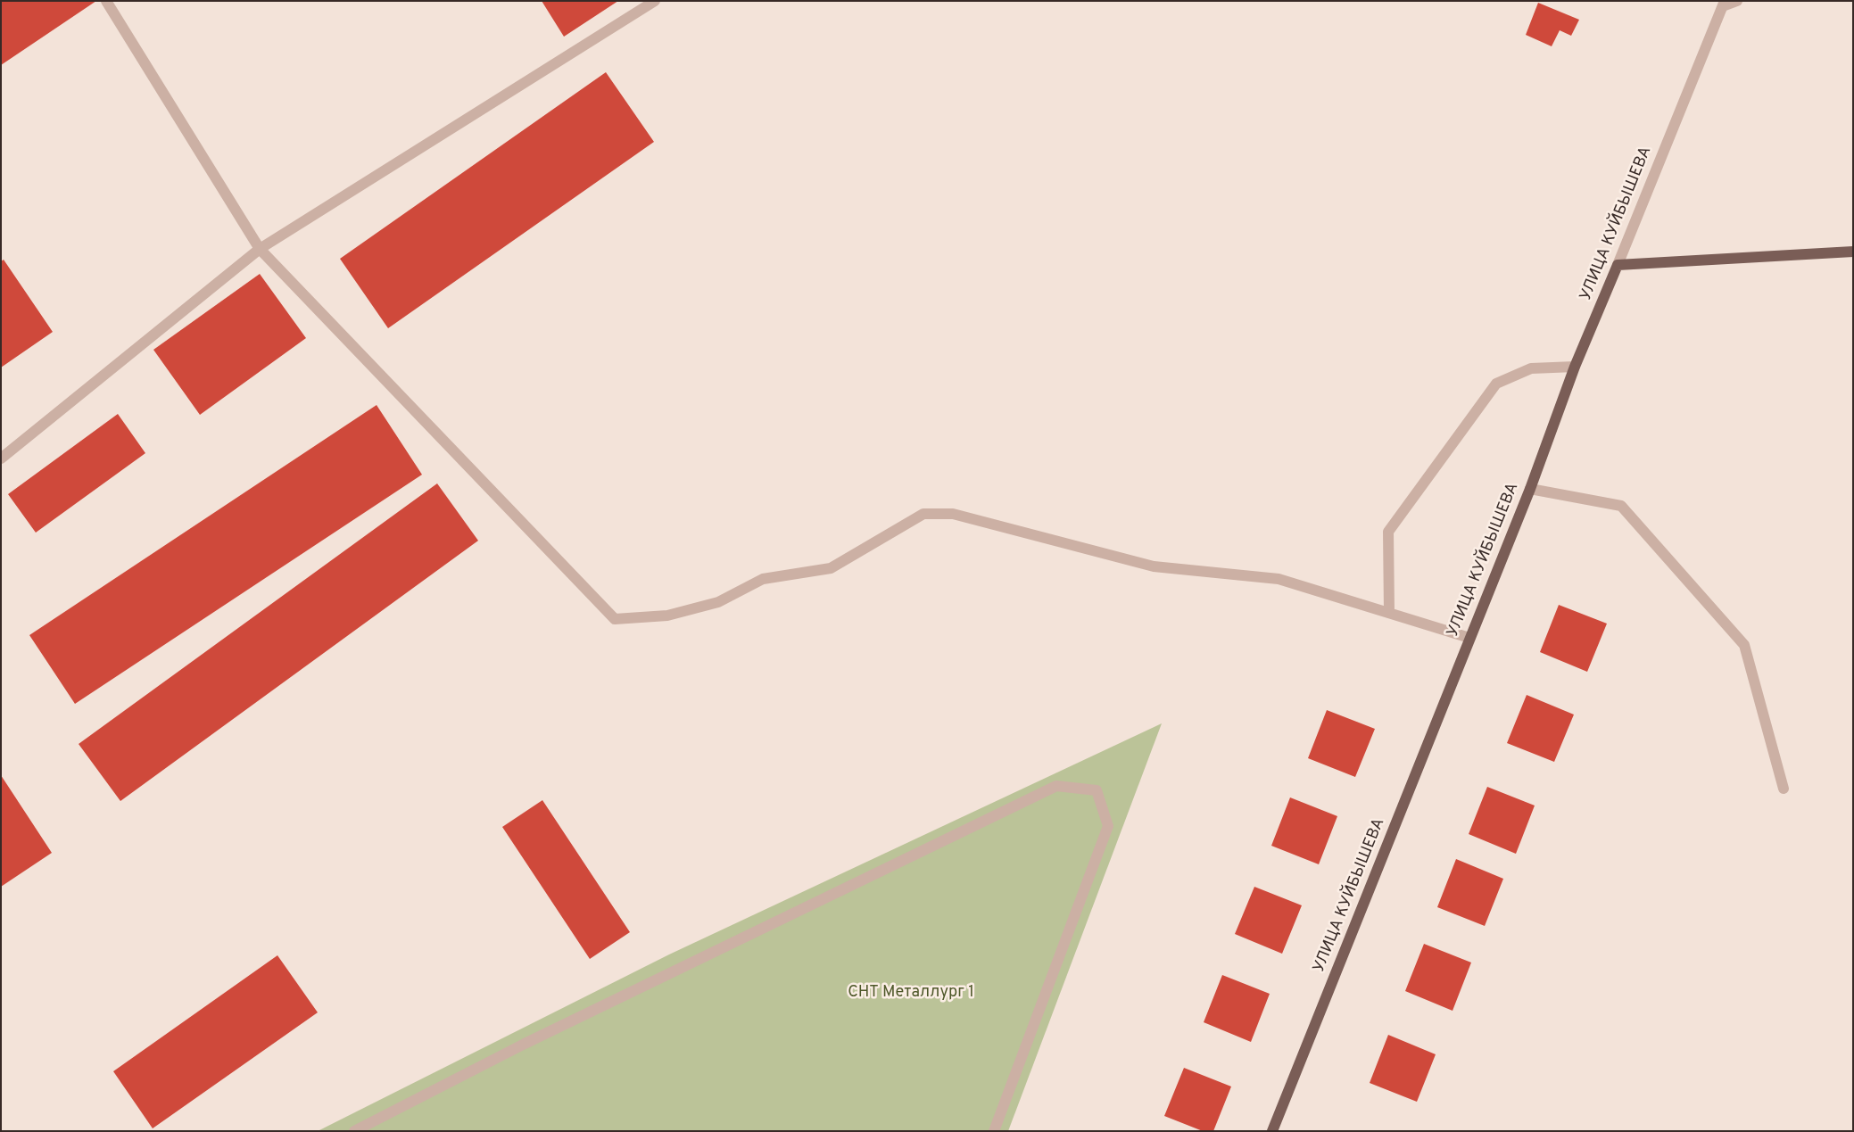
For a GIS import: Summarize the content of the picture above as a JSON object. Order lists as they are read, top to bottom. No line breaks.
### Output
{"streets":{"main road":["УЛИЦА КУЙБЫШЕВА"]},"parks":["СНТ Металлург 1"]}
